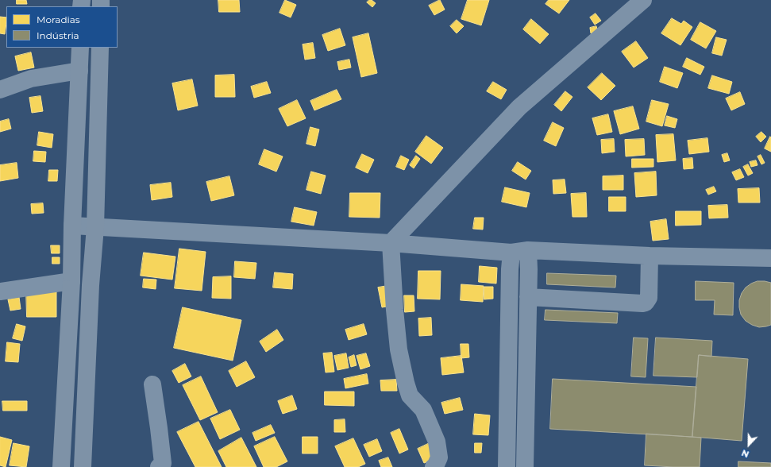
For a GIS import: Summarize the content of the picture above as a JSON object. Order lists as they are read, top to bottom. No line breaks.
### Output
{"legend":["Moradias","Indústria"],"north":"bottom"}
